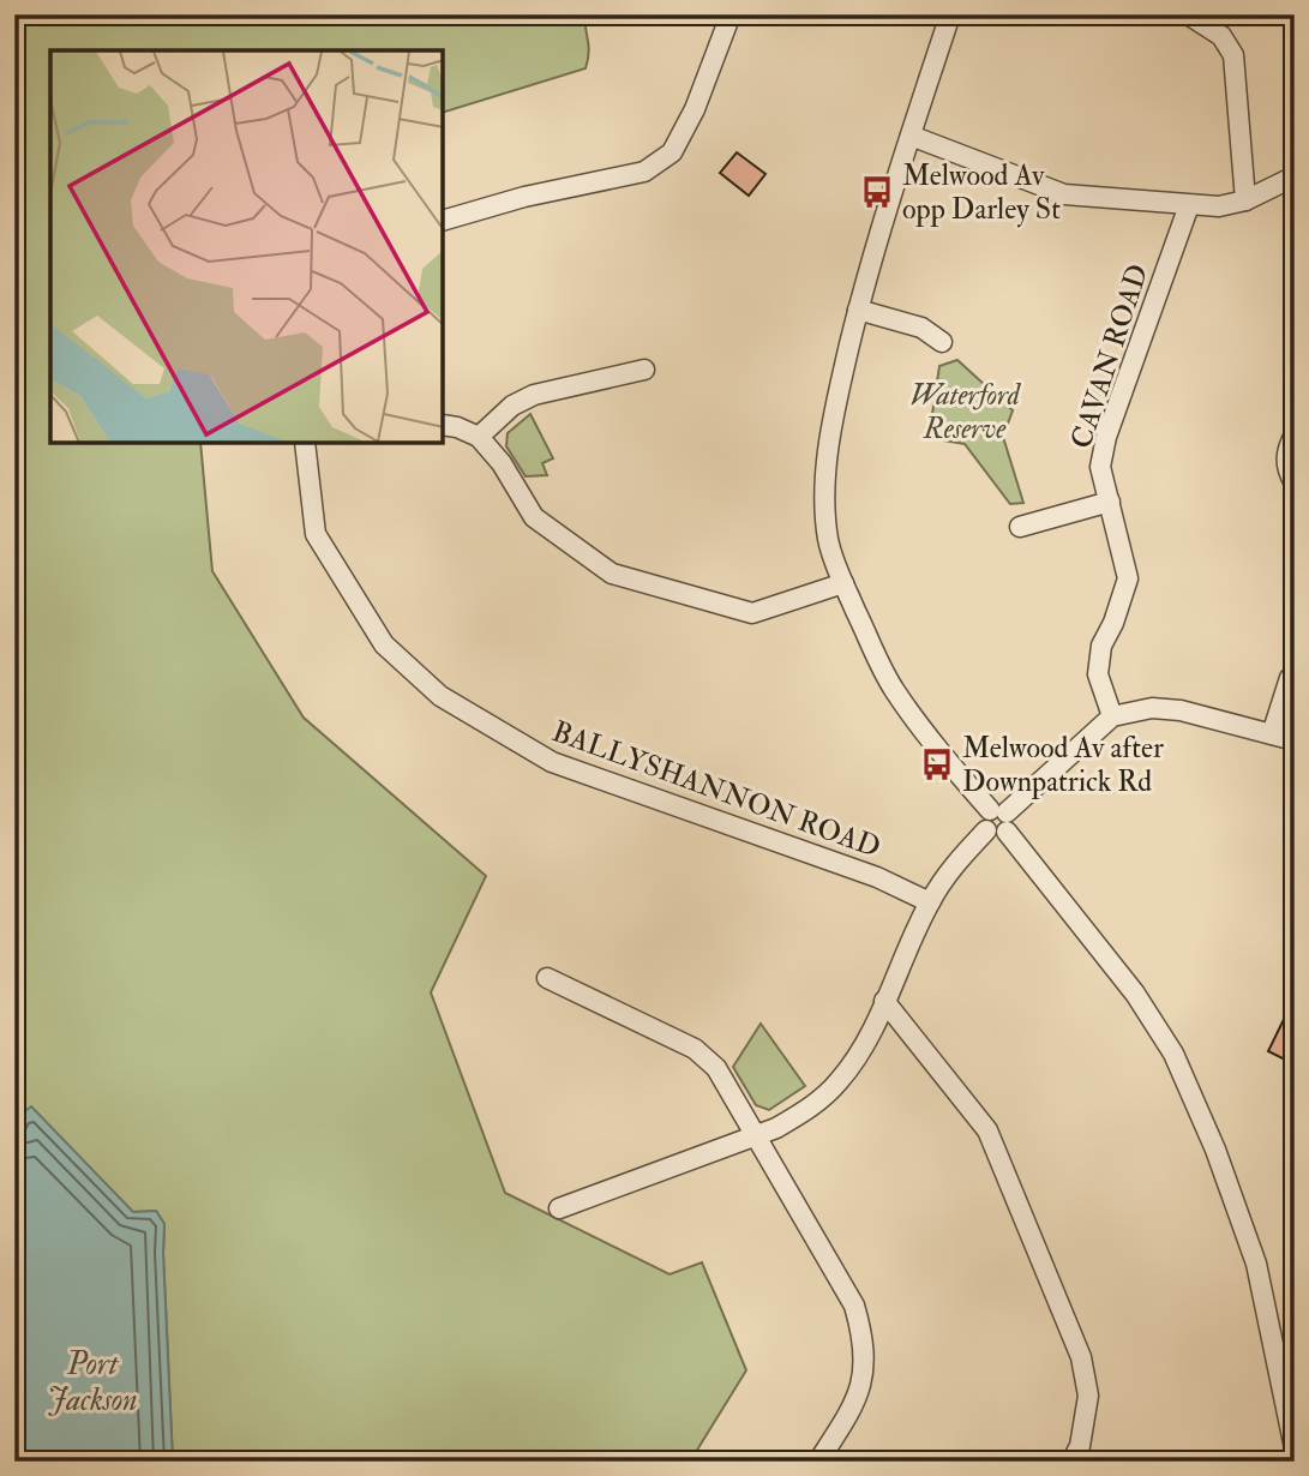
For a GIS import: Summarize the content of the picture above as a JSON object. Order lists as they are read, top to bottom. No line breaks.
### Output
{"streets":{"street":["CAVAN ROAD","BALLYSHANNON ROAD"]},"water":["Port Jackson"],"parks":["Waterford Reserve"],"places":{"bus stop":["Melwood Av opp Darley St","Melwood Av after Downpatrick Rd"]}}
